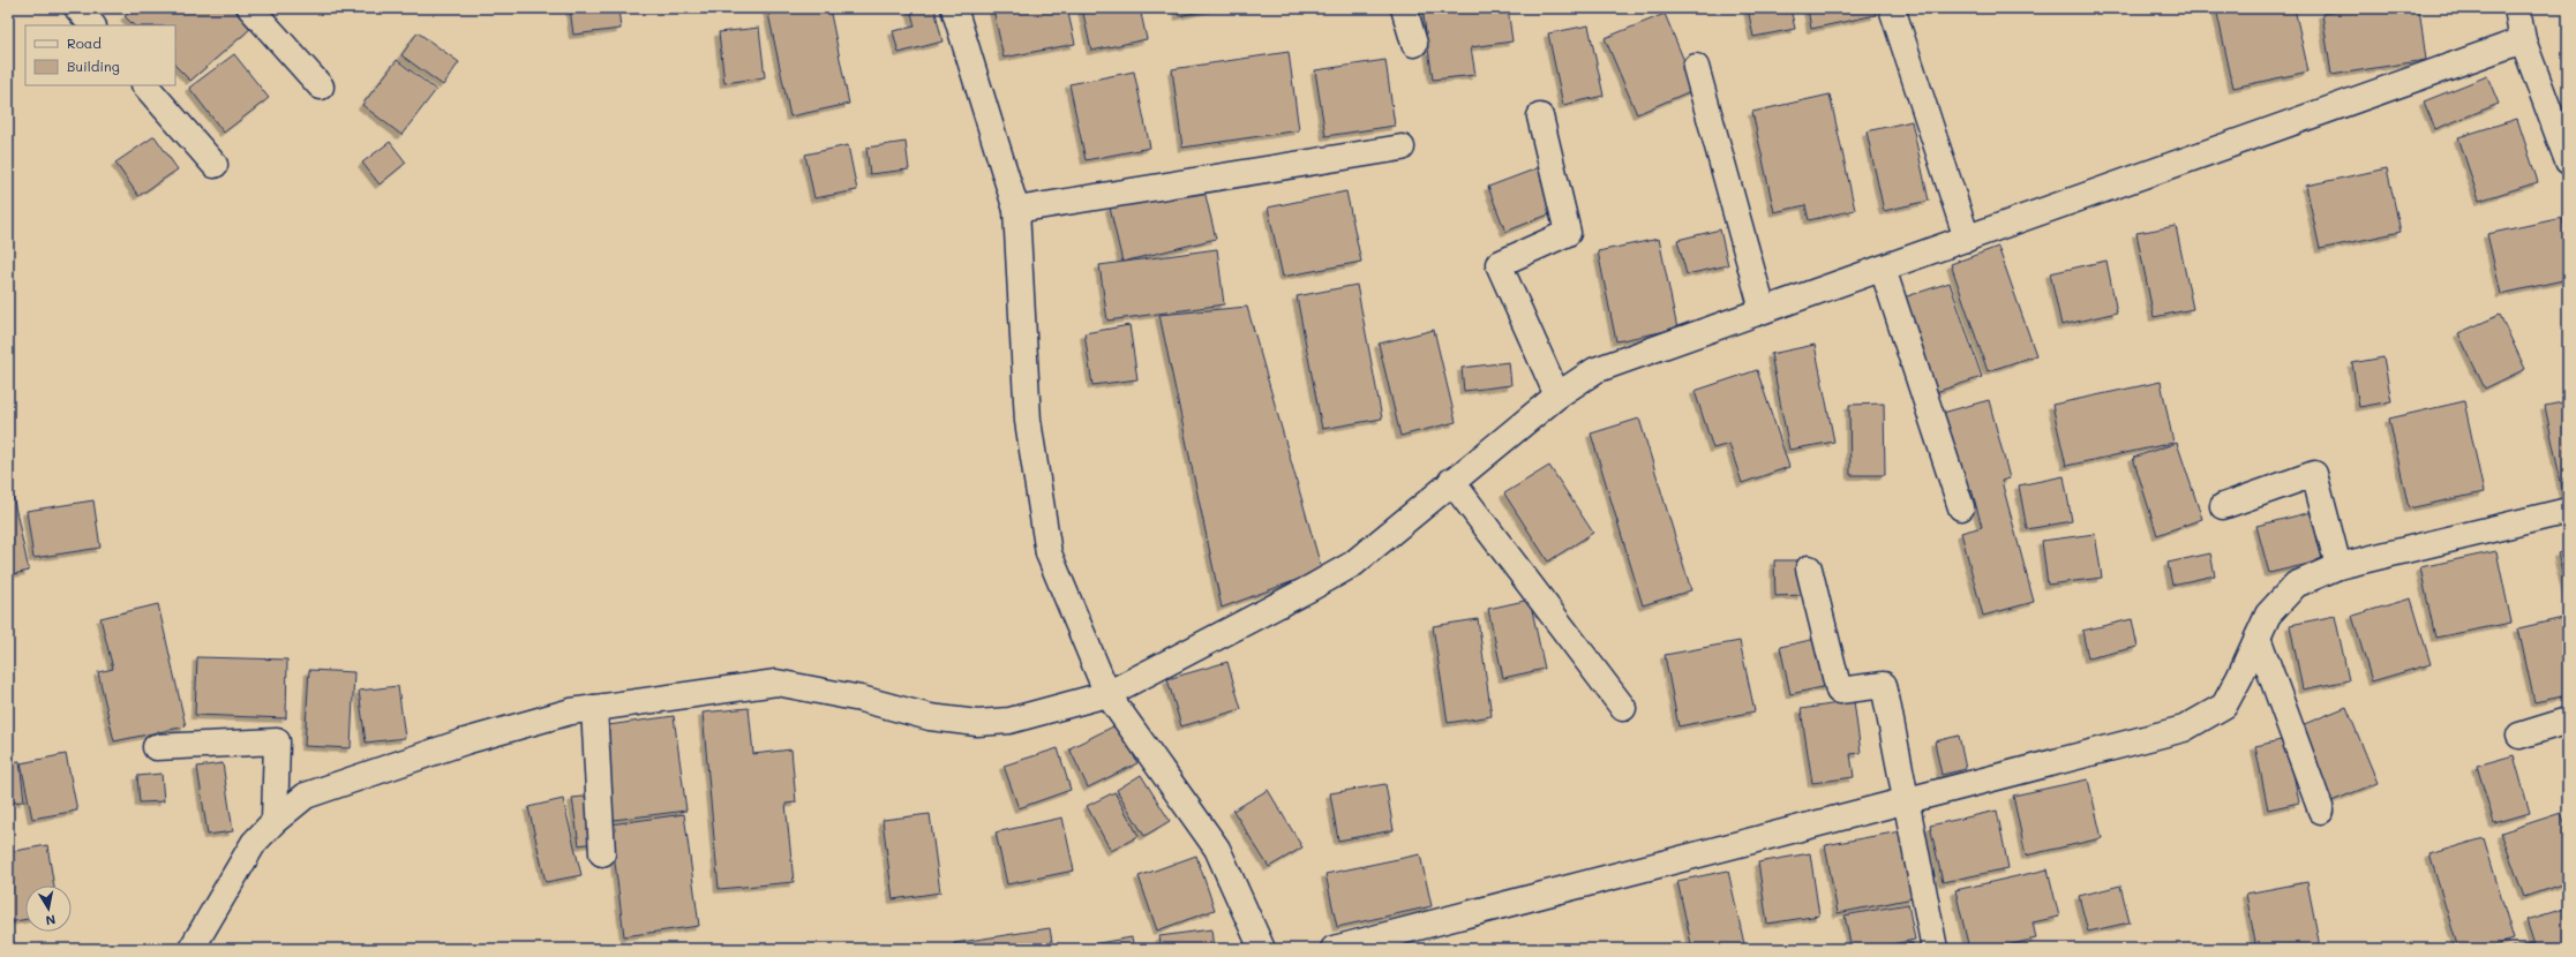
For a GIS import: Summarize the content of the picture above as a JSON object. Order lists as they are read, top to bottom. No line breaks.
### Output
{"legend":["Road","Building"],"north":"bottom"}
